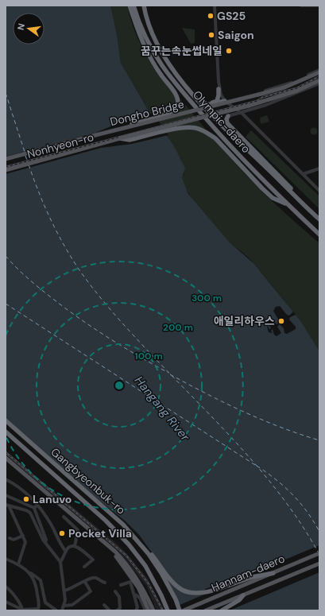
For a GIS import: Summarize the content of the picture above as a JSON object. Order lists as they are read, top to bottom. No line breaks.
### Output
{"streets":{"highway":["Olympic-daero","Gangbyeonbuk-ro"],"main road":["Dongho Bridge","Nonhyeon-ro","Hannam-daero"]},"crossings":[["Dongho Bridge","Nonhyeon-ro"]],"water":["Hangang River"],"places":["GS25","Saigon","꿈꾸는속눈썹네일","애일리하우스","Lanuvo","Pocket Villa"],"north":"left","rings":["300 m","200 m","100 m"]}
